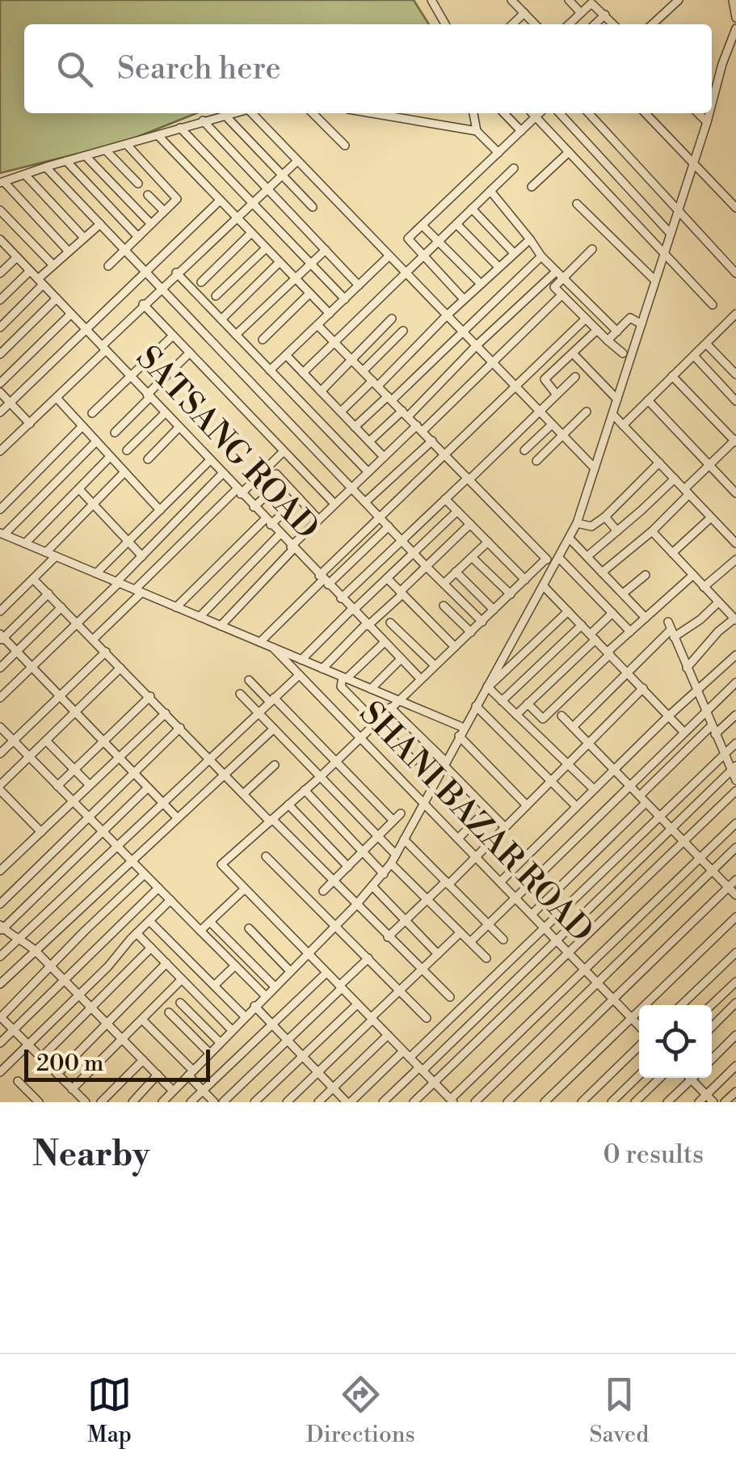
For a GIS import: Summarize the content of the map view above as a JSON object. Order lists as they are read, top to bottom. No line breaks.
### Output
{"streets":{"street":["SATSANG ROAD","SHANI BAZAR ROAD"]},"scale_bar":"200 m","page":{"search":"Search here","scale":"200 m","heading":["Nearby","0 results"],"nav":["Map","Directions","Saved"]}}
